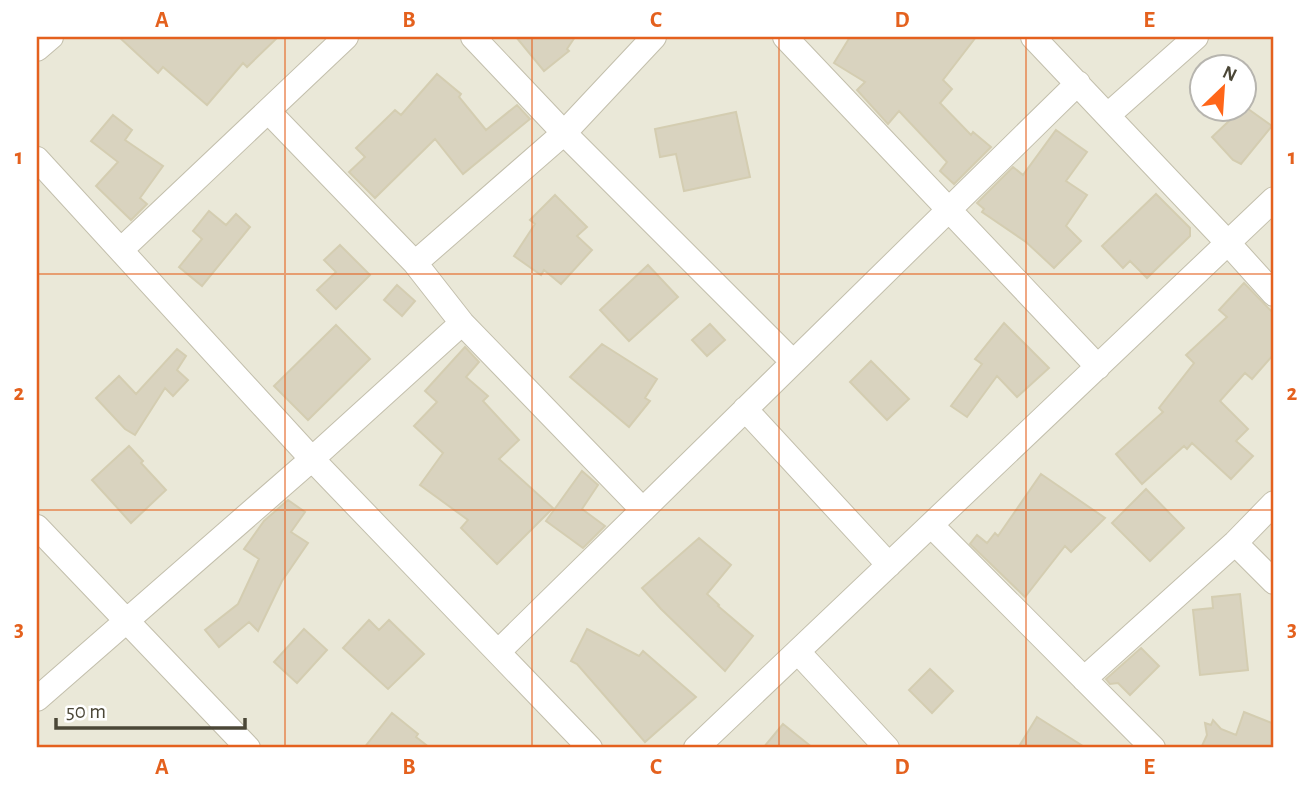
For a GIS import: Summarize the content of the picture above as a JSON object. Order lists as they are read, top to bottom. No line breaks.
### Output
{"scale_bar":"50 m","north":"top right","grid":{"columns":["A","B","C","D","E"],"rows":["1","2","3"]}}
